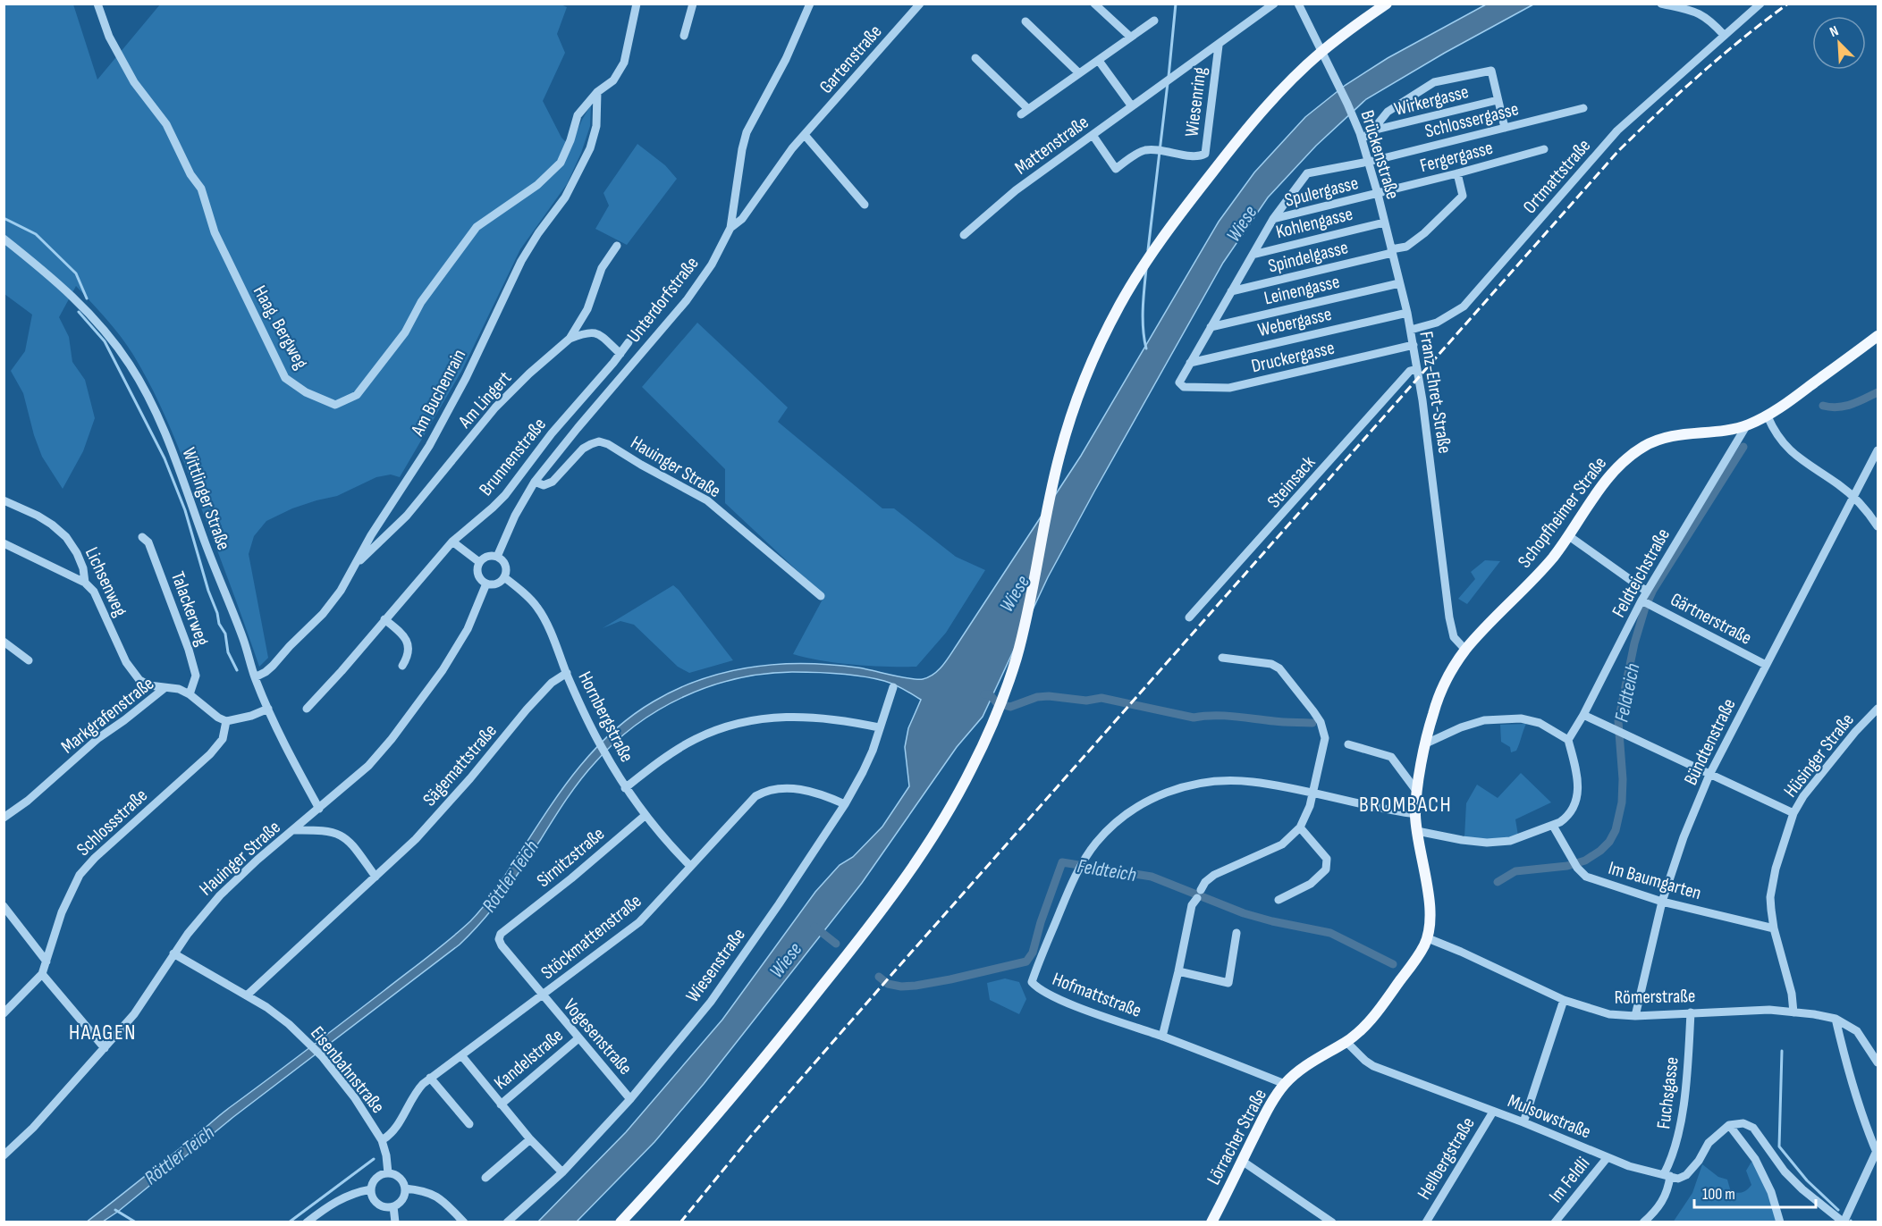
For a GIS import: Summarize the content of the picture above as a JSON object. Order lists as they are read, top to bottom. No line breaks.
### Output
{"streets":{"main road":["Schopfheimer Straße","Lörracher Straße"],"street":["Gartenstraße","Wirkergasse","Wiesenring","Schlossergasse","Mattenstraße","Brückenstraße","Fergergasse","Ortmattstraße","Spulergasse","Kohlengasse","Spindelgasse","Leinengasse","Unterdorfstraße","Webergasse","Haag. Bergweg","Druckergasse","Am Buchenrain","Franz-Ehret-Straße","Am Lingert","Brunnenstraße","Hauinger Straße","Steinsack","Wittlinger Straße","Feldteichstraße","Lichsenweg","Talackerweg","Gärtnerstraße","Markgrafenstraße","Hornbergstraße","Bündtenstraße","Hüsinger Straße","Sägemattstraße","Schlossstraße","Sirnitzstraße","Im Baumgarten","Stöckmattenstraße","Wiesenstraße","Hofmattstraße","Römerstraße","Vogesenstraße","Kandelstraße","Eisenbahnstraße","Fuchsgasse","Mulsowstraße","Hellbergstraße","Im Feldli"]},"crossings":[["Gartenstraße","Unterdorfstraße"],["Wiesenring","Mattenstraße"],["Schlossergasse","Brückenstraße"],["Schlossergasse","Spulergasse"],["Brückenstraße","Fergergasse"],["Brückenstraße","Spulergasse"],["Brückenstraße","Kohlengasse"],["Brückenstraße","Spindelgasse"],["Brückenstraße","Franz-Ehret-Straße"],["Fergergasse","Spulergasse"],["Ortmattstraße","Franz-Ehret-Straße"],["Spindelgasse","Franz-Ehret-Straße"],["Leinengasse","Franz-Ehret-Straße"],["Unterdorfstraße","Brunnenstraße"],["Unterdorfstraße","Hauinger Straße"],["Unterdorfstraße","Hornbergstraße"],["Webergasse","Druckergasse"],["Webergasse","Franz-Ehret-Straße"],["Haag. Bergweg","Am Buchenrain"],["Druckergasse","Franz-Ehret-Straße"],["Am Buchenrain","Am Lingert"],["Am Buchenrain","Wittlinger Straße"],["Franz-Ehret-Straße","Steinsack"],["Franz-Ehret-Straße","Schopfheimer Straße"],["Hauinger Straße","Wittlinger Straße"],["Hauinger Straße","Hornbergstraße"],["Hauinger Straße","Eisenbahnstraße"],["Schopfheimer Straße","Feldteichstraße"],["Schopfheimer Straße","Gärtnerstraße"],["Schopfheimer Straße","Im Baumgarten"],["Schopfheimer Straße","Hofmattstraße"],["Schopfheimer Straße","Lörracher Straße"],["Feldteichstraße","Gärtnerstraße"],["Feldteichstraße","Im Baumgarten"],["Feldteichstraße","Hofmattstraße"],["Feldteichstraße","Lörracher Straße"],["Lichsenweg","Markgrafenstraße"],["Talackerweg","Markgrafenstraße"],["Gärtnerstraße","Bündtenstraße"],["Markgrafenstraße","Schlossstraße"],["Hornbergstraße","Sägemattstraße"],["Hornbergstraße","Sirnitzstraße"],["Hornbergstraße","Stöckmattenstraße"],["Bündtenstraße","Im Baumgarten"],["Bündtenstraße","Römerstraße"],["Hüsinger Straße","Im Baumgarten"],["Hüsinger Straße","Römerstraße"],["Sägemattstraße","Eisenbahnstraße"],["Sirnitzstraße","Stöckmattenstraße"],["Sirnitzstraße","Vogesenstraße"],["Im Baumgarten","Hofmattstraße"],["Im Baumgarten","Lörracher Straße"],["Stöckmattenstraße","Wiesenstraße"],["Stöckmattenstraße","Vogesenstraße"],["Stöckmattenstraße","Kandelstraße"],["Stöckmattenstraße","Eisenbahnstraße"],["Wiesenstraße","Vogesenstraße"],["Wiesenstraße","Kandelstraße"],["Hofmattstraße","Lörracher Straße"],["Römerstraße","Fuchsgasse"],["Römerstraße","Lörracher Straße"],["Vogesenstraße","Kandelstraße"],["Fuchsgasse","Mulsowstraße"],["Mulsowstraße","Lörracher Straße"],["Mulsowstraße","Hellbergstraße"],["Mulsowstraße","Im Feldli"]],"districts":["BROMBACH","HAAGEN"],"water":["Wiese","Feldteich","Röttler Teich"],"scale_bar":"100 m","north":"top left"}
